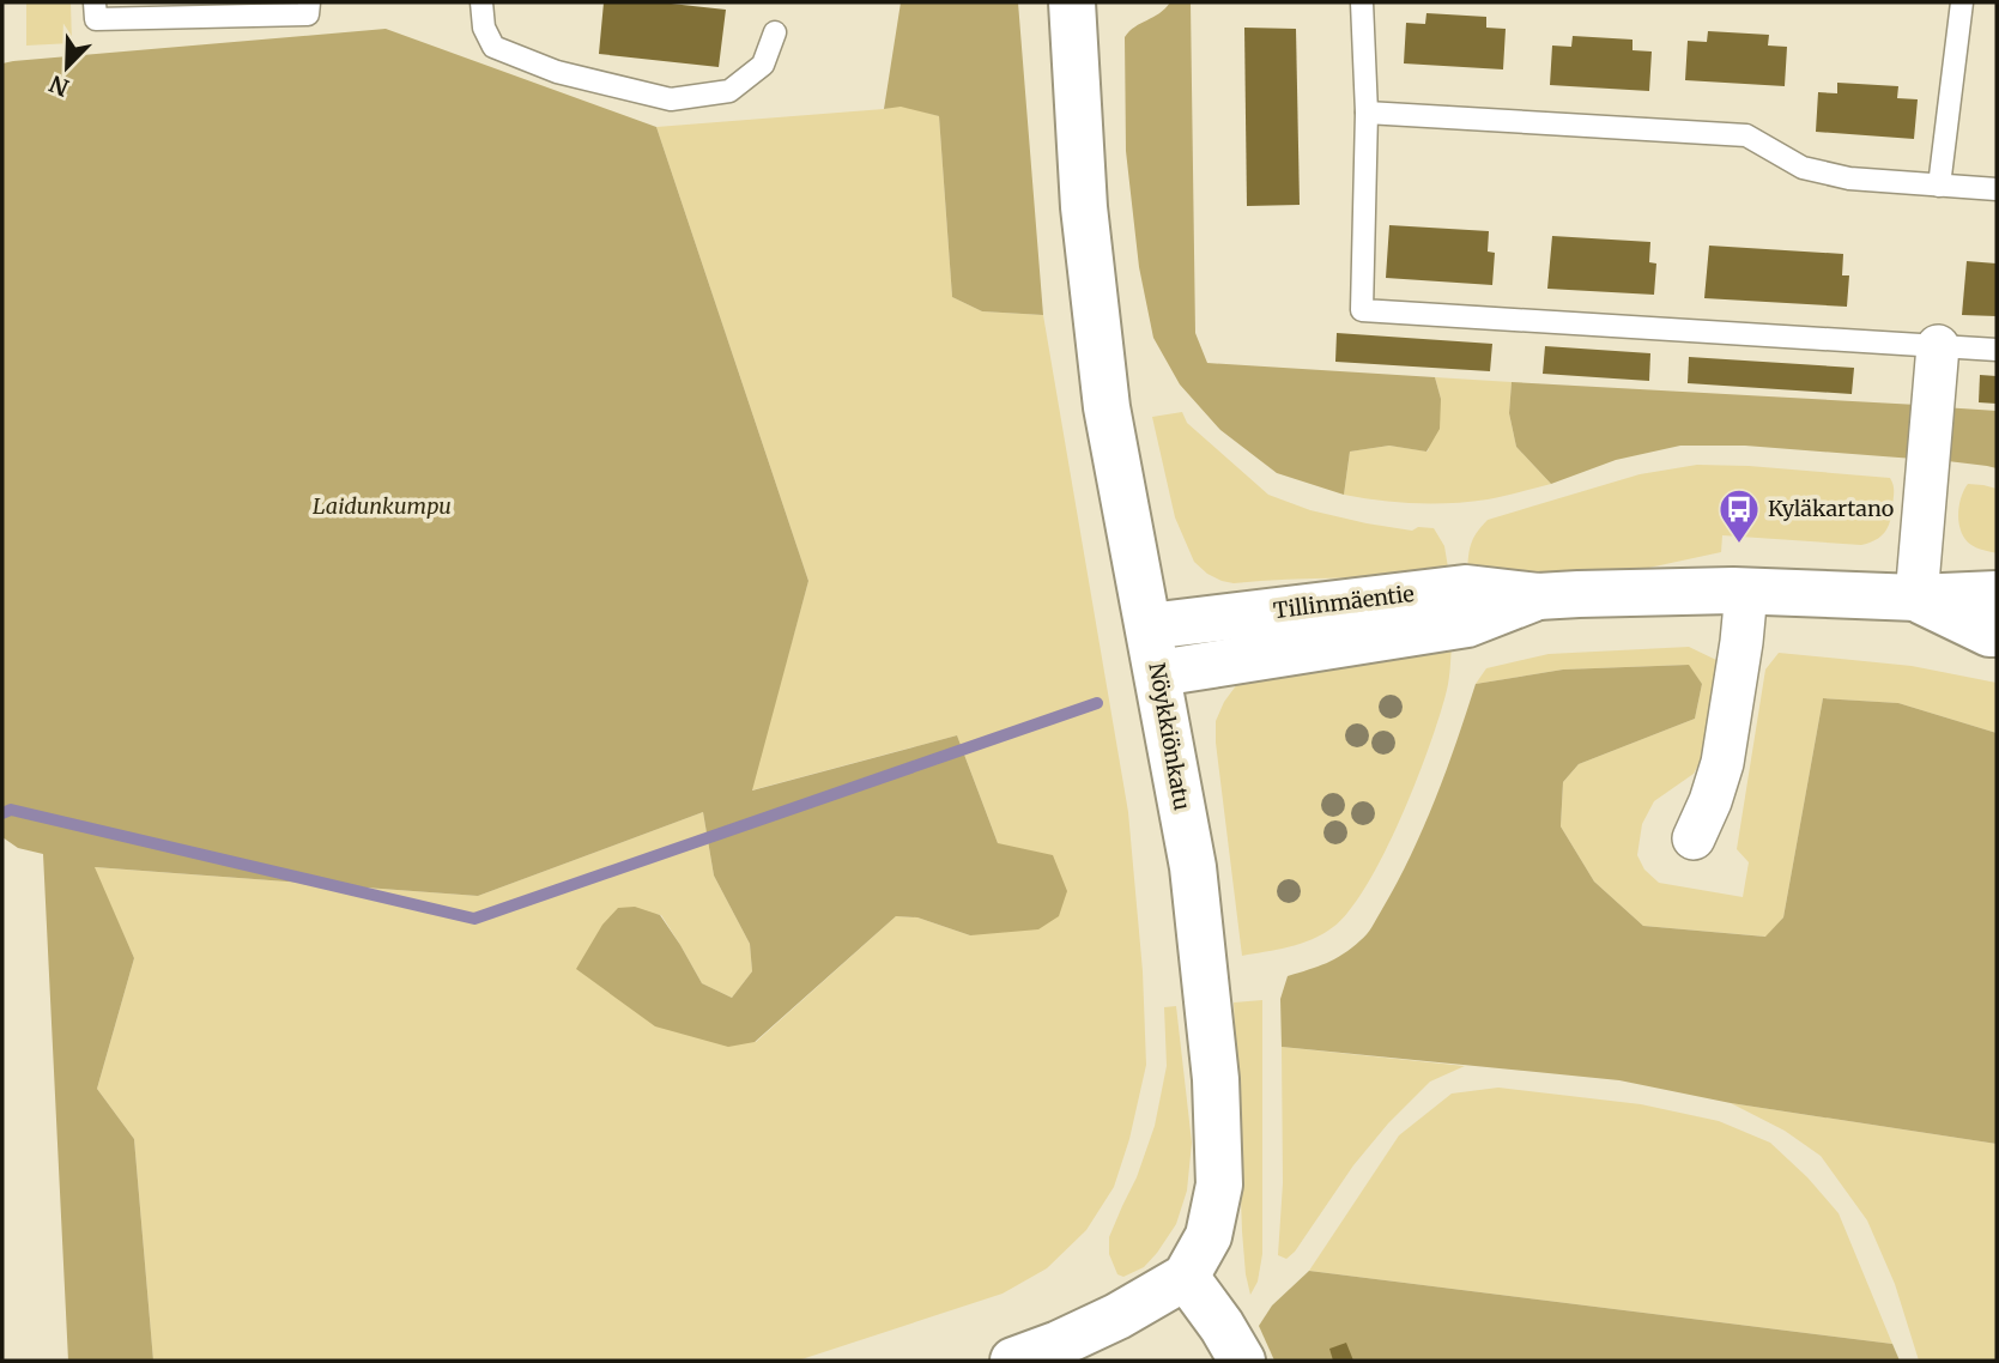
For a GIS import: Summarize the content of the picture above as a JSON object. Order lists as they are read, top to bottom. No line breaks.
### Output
{"streets":{"main road":["Tillinmäentie","Nöykkiönkatu"]},"crossings":[["Tillinmäentie","Nöykkiönkatu"]],"parks":["Laidunkumpu"],"places":{"bus stop":["Kyläkartano"]},"north":"bottom left"}
